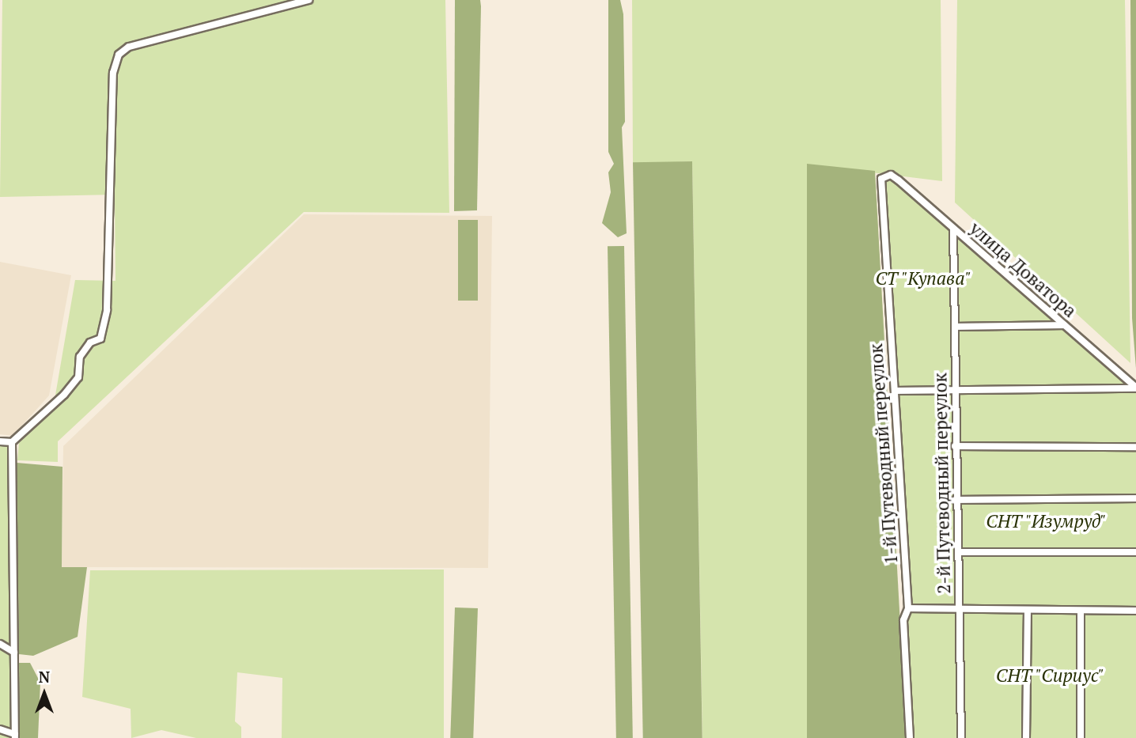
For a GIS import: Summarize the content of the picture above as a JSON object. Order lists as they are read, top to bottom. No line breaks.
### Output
{"streets":{"street":["улица Доватора","1-й Путеводный переулок","2-й Путеводный переулок"]},"crossings":[["улица Доватора","1-й Путеводный переулок"],["улица Доватора","2-й Путеводный переулок"]],"parks":["СТ \"Купава\"","СНТ \"Изумруд\"","СНТ \"Сириус\""],"north":"top"}
